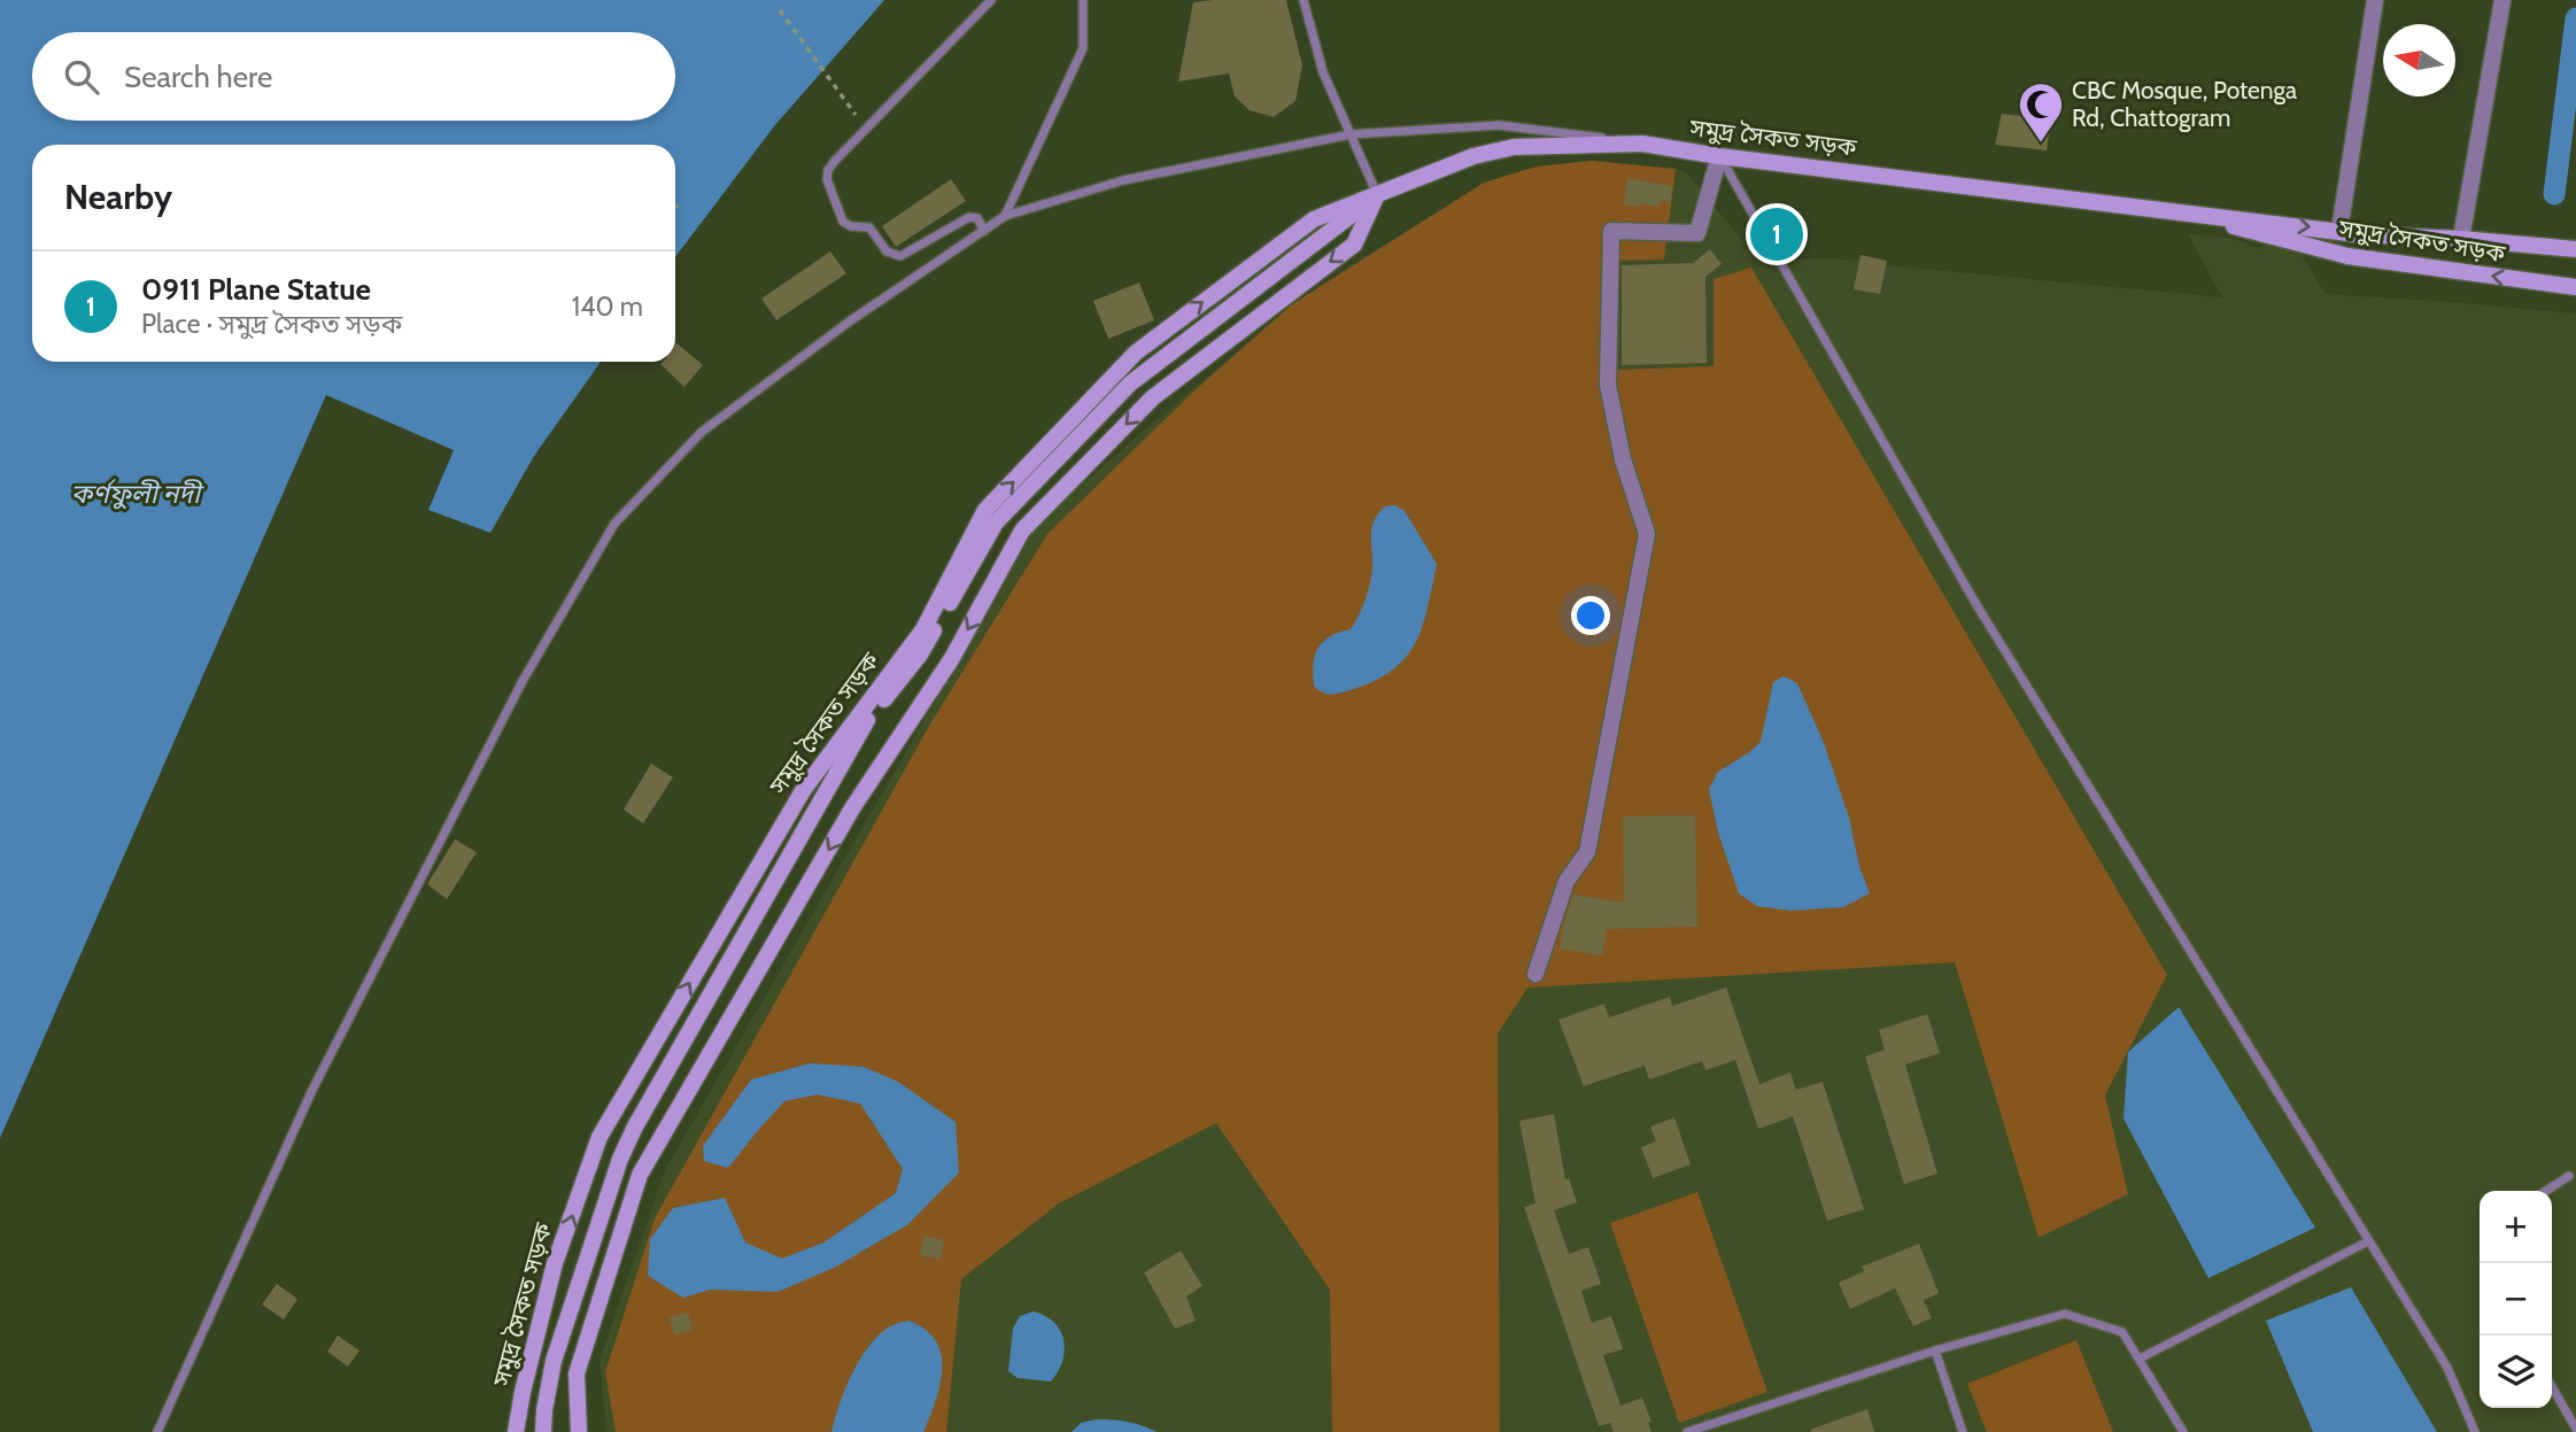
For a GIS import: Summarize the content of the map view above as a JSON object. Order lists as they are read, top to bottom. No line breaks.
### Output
{"streets":{"main road":["সমুদ্র সৈকত সড়ক"]},"water":["কর্ণফুলী নদী"],"places":{"mosque":["CBC Mosque, Potenga Rd, Chattogram"]},"north":"left","page":{"search":"Search here","heading":"Nearby","pins":"1","list":[{"mark":"1","name":"0911 Plane Statue","note":"Place · সমুদ্র সৈকত সড়ক","value":"140 m"}],"map_buttons":["+","−"]}}
